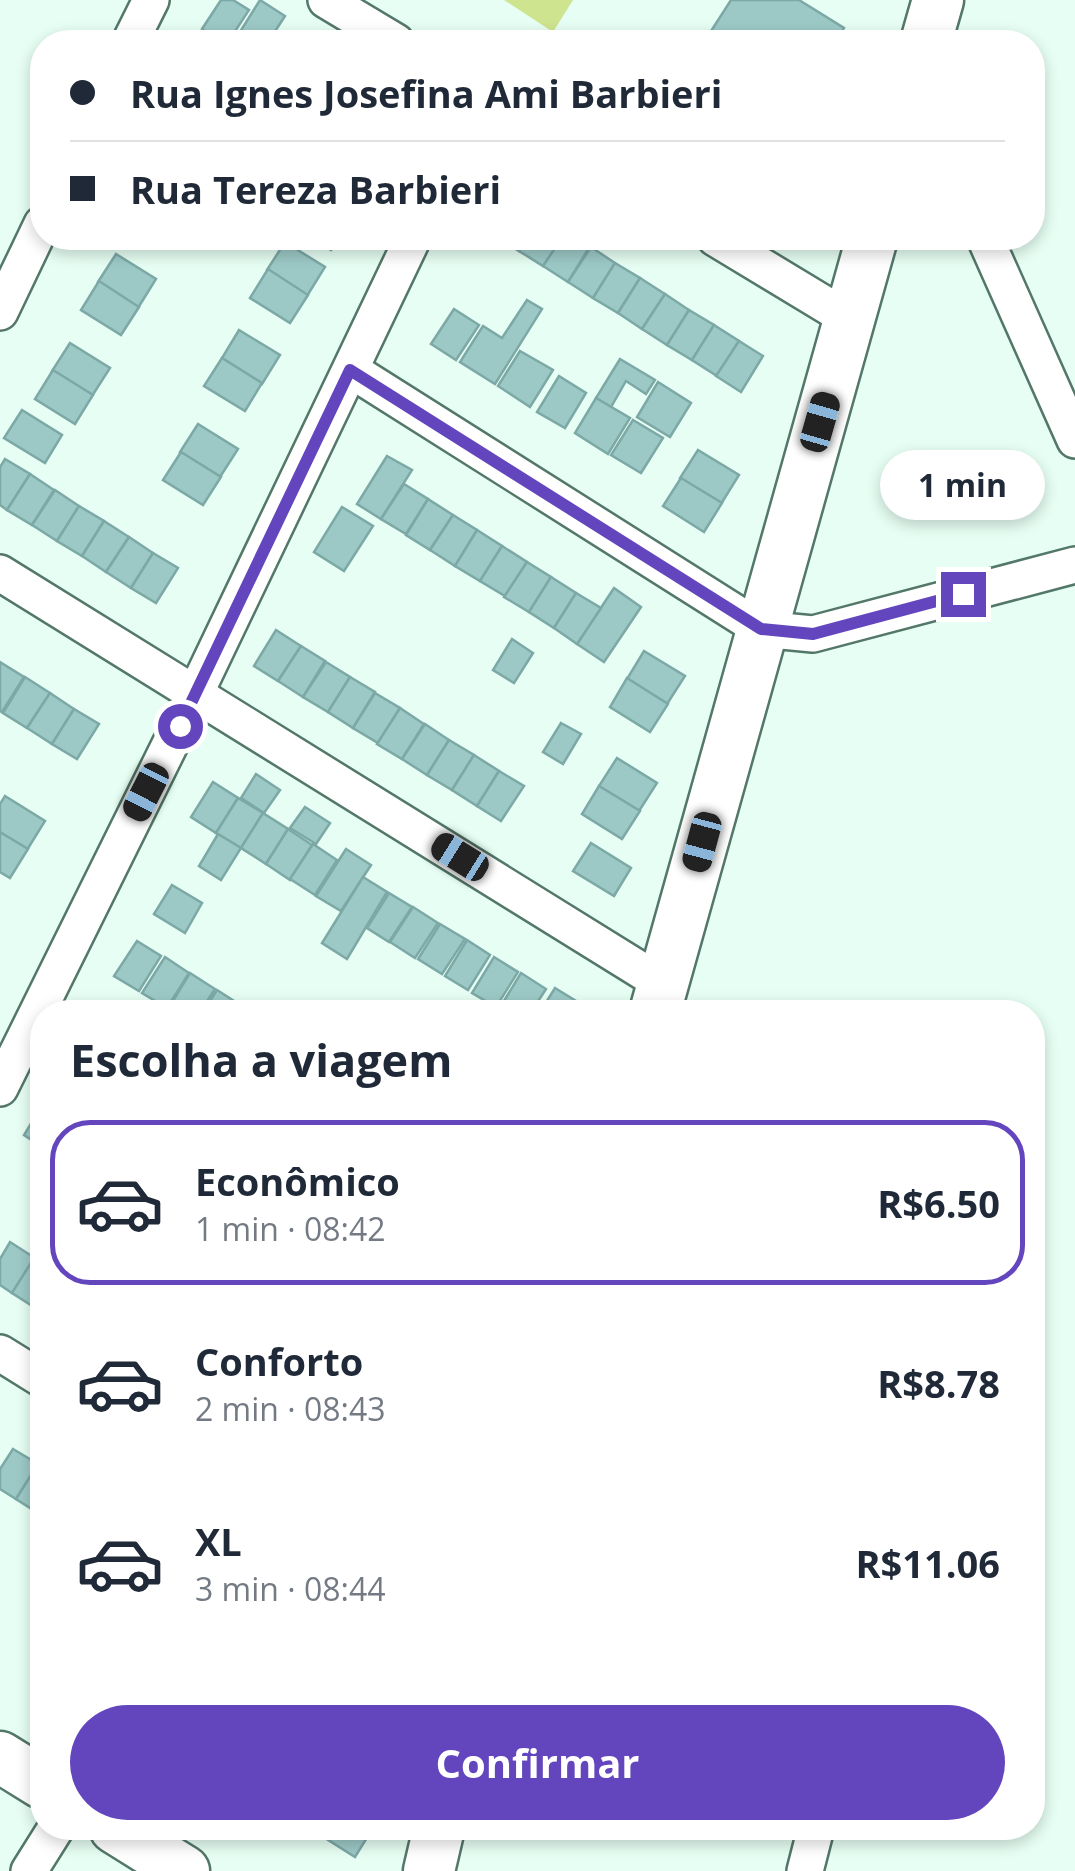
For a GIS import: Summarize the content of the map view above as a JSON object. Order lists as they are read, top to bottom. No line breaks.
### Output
{"page":{"banner":["Rua Ignes Josefina Ami Barbieri","Rua Tereza Barbieri"],"bubble":"1 min","heading":"Escolha a viagem","list":[{"name":"Econômico","note":"1 min · 08:42","value":"R$6.50"},{"name":"Conforto","note":"2 min · 08:43","value":"R$8.78"},{"name":"XL","note":"3 min · 08:44","value":"R$11.06"}],"buttons":"Confirmar"}}
